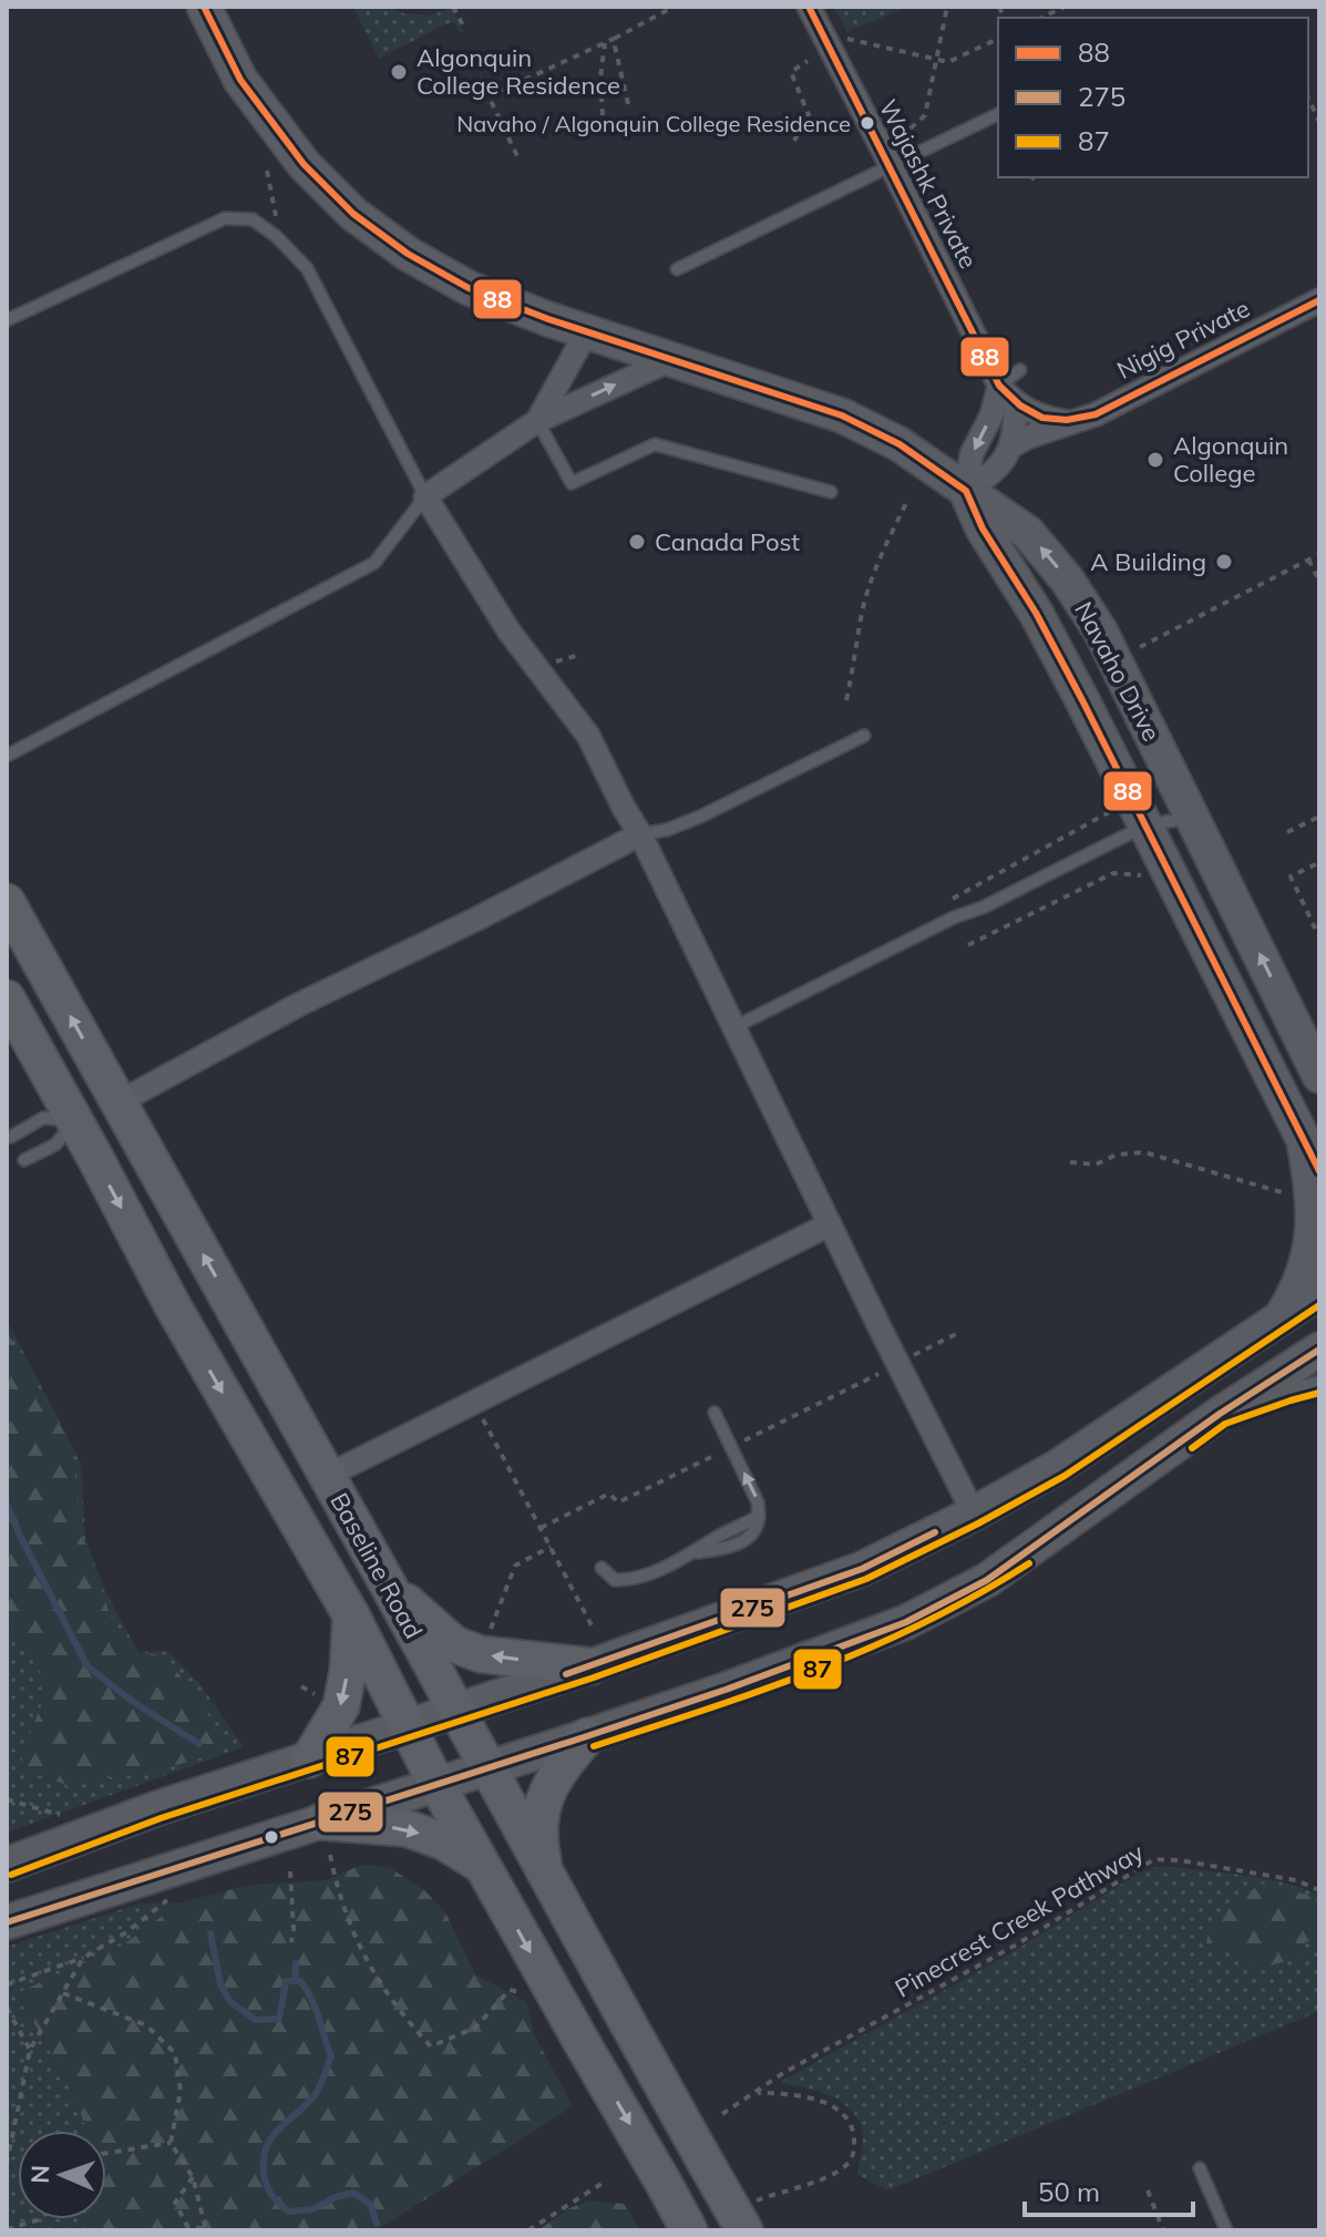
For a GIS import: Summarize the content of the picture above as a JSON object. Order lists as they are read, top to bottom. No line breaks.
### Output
{"streets":{"main road":["Navaho Drive","Baseline Road"],"street":["Wajashk Private","Nigig Private"],"path":["Pinecrest Creek Pathway"]},"places":["Algonquin College Residence","Navaho / Algonquin College Residence","Algonquin College","Canada Post","A Building"],"lines":["transit line 88","transit line 87","transit line 275"],"legend":["88","275","87"],"scale_bar":"50 m","north":"left"}
